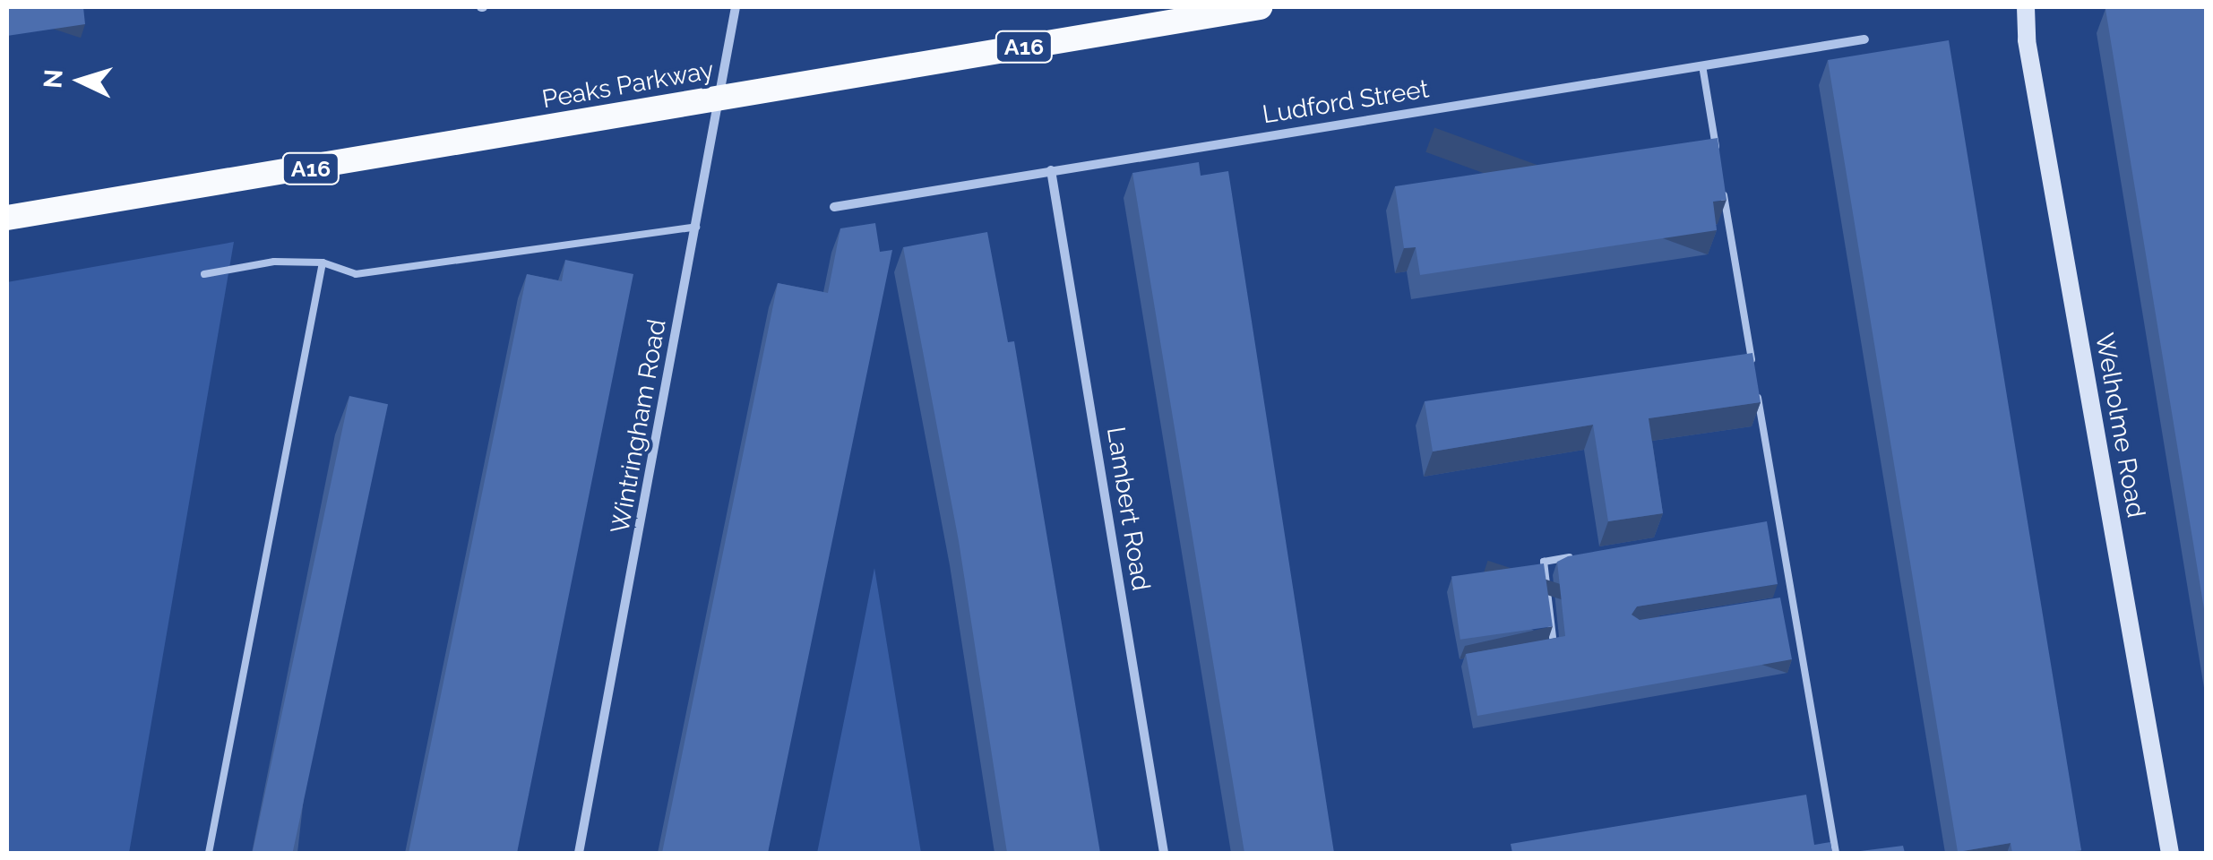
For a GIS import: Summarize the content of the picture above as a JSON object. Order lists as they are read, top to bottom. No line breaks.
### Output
{"streets":{"highway":["A16","Peaks Parkway"],"main road":["Welholme Road"],"street":["Ludford Street","Wintringham Road","Lambert Road"]},"crossings":[["Ludford Street","Lambert Road"]],"north":"left"}
